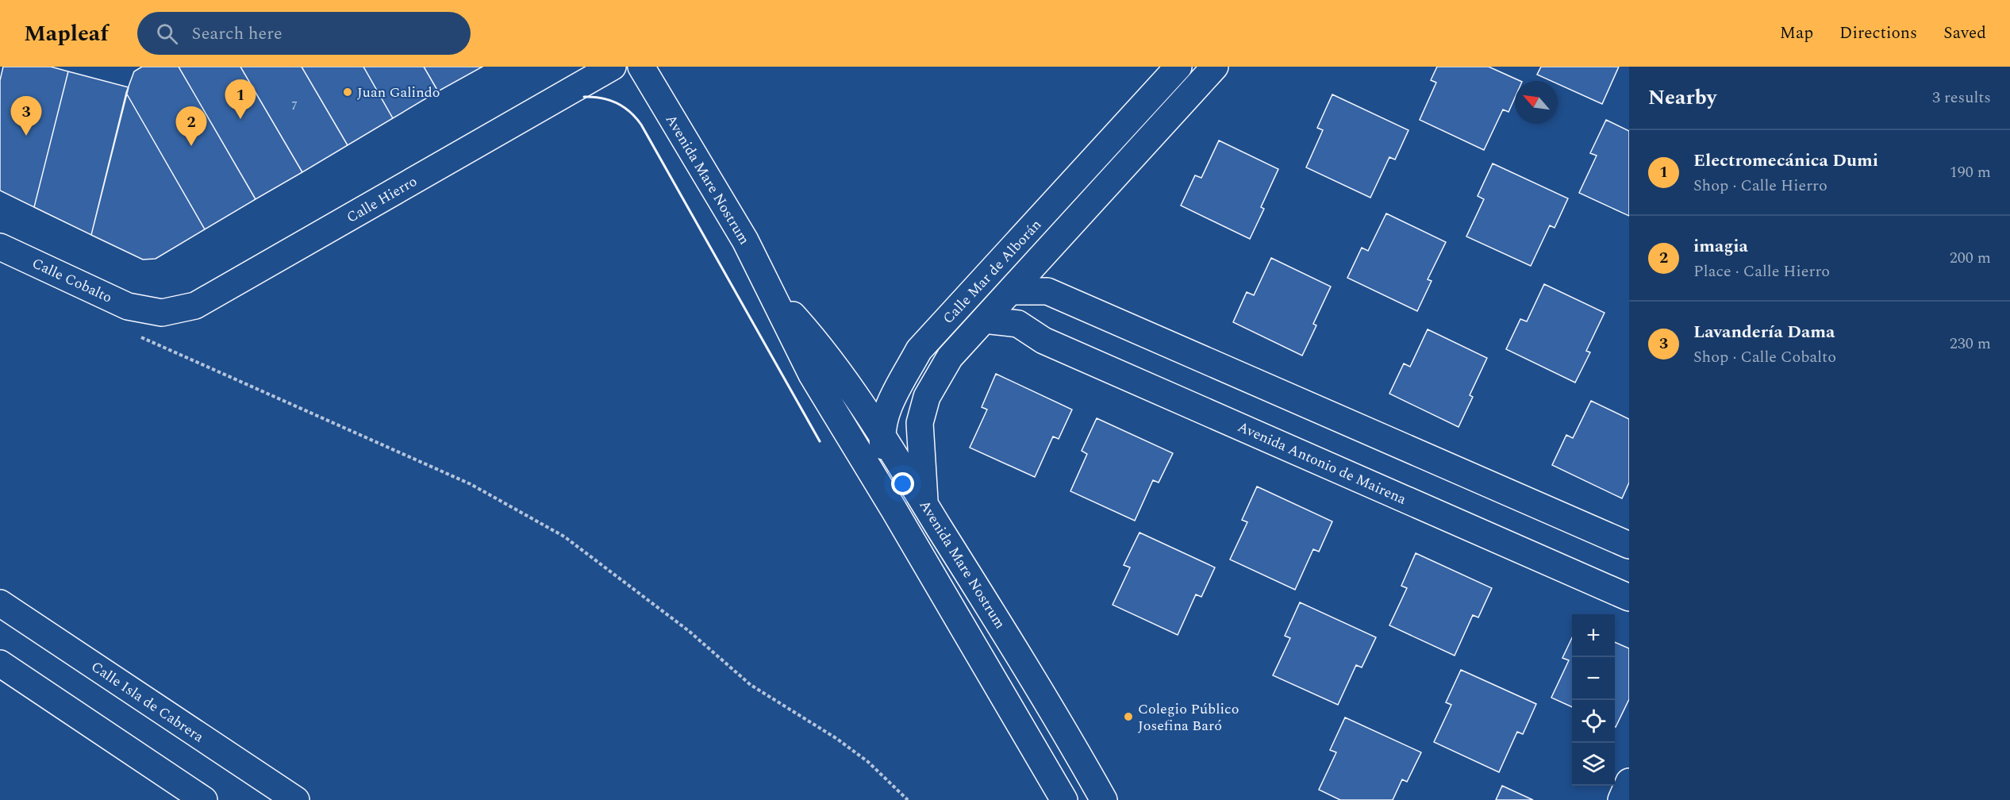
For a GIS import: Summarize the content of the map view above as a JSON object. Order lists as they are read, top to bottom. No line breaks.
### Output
{"streets":{"street":["Avenida Mare Nostrum","Calle Hierro","Calle Mar de Alborán","Calle Cobalto","Avenida Antonio de Mairena","Calle Isla de Cabrera"]},"crossings":[["Avenida Mare Nostrum","Calle Mar de Alborán"],["Calle Hierro","Calle Cobalto"],["Calle Mar de Alborán","Avenida Antonio de Mairena"]],"places":["Juan Galindo","Colegio Público Josefina Baró"],"house_numbers":["7"],"north":"top left","page":{"header":"Mapleaf","search":"Search here","nav":["Map","Directions","Saved"],"heading":["Nearby","3 results"],"pins":["1","3","2"],"list":[{"mark":"1","name":"Electromecánica Dumi","note":"Shop · Calle Hierro","value":"190 m"},{"mark":"2","name":"imagia","note":"Place · Calle Hierro","value":"200 m"},{"mark":"3","name":"Lavandería Dama","note":"Shop · Calle Cobalto","value":"230 m"}],"map_buttons":["+","−"]}}
